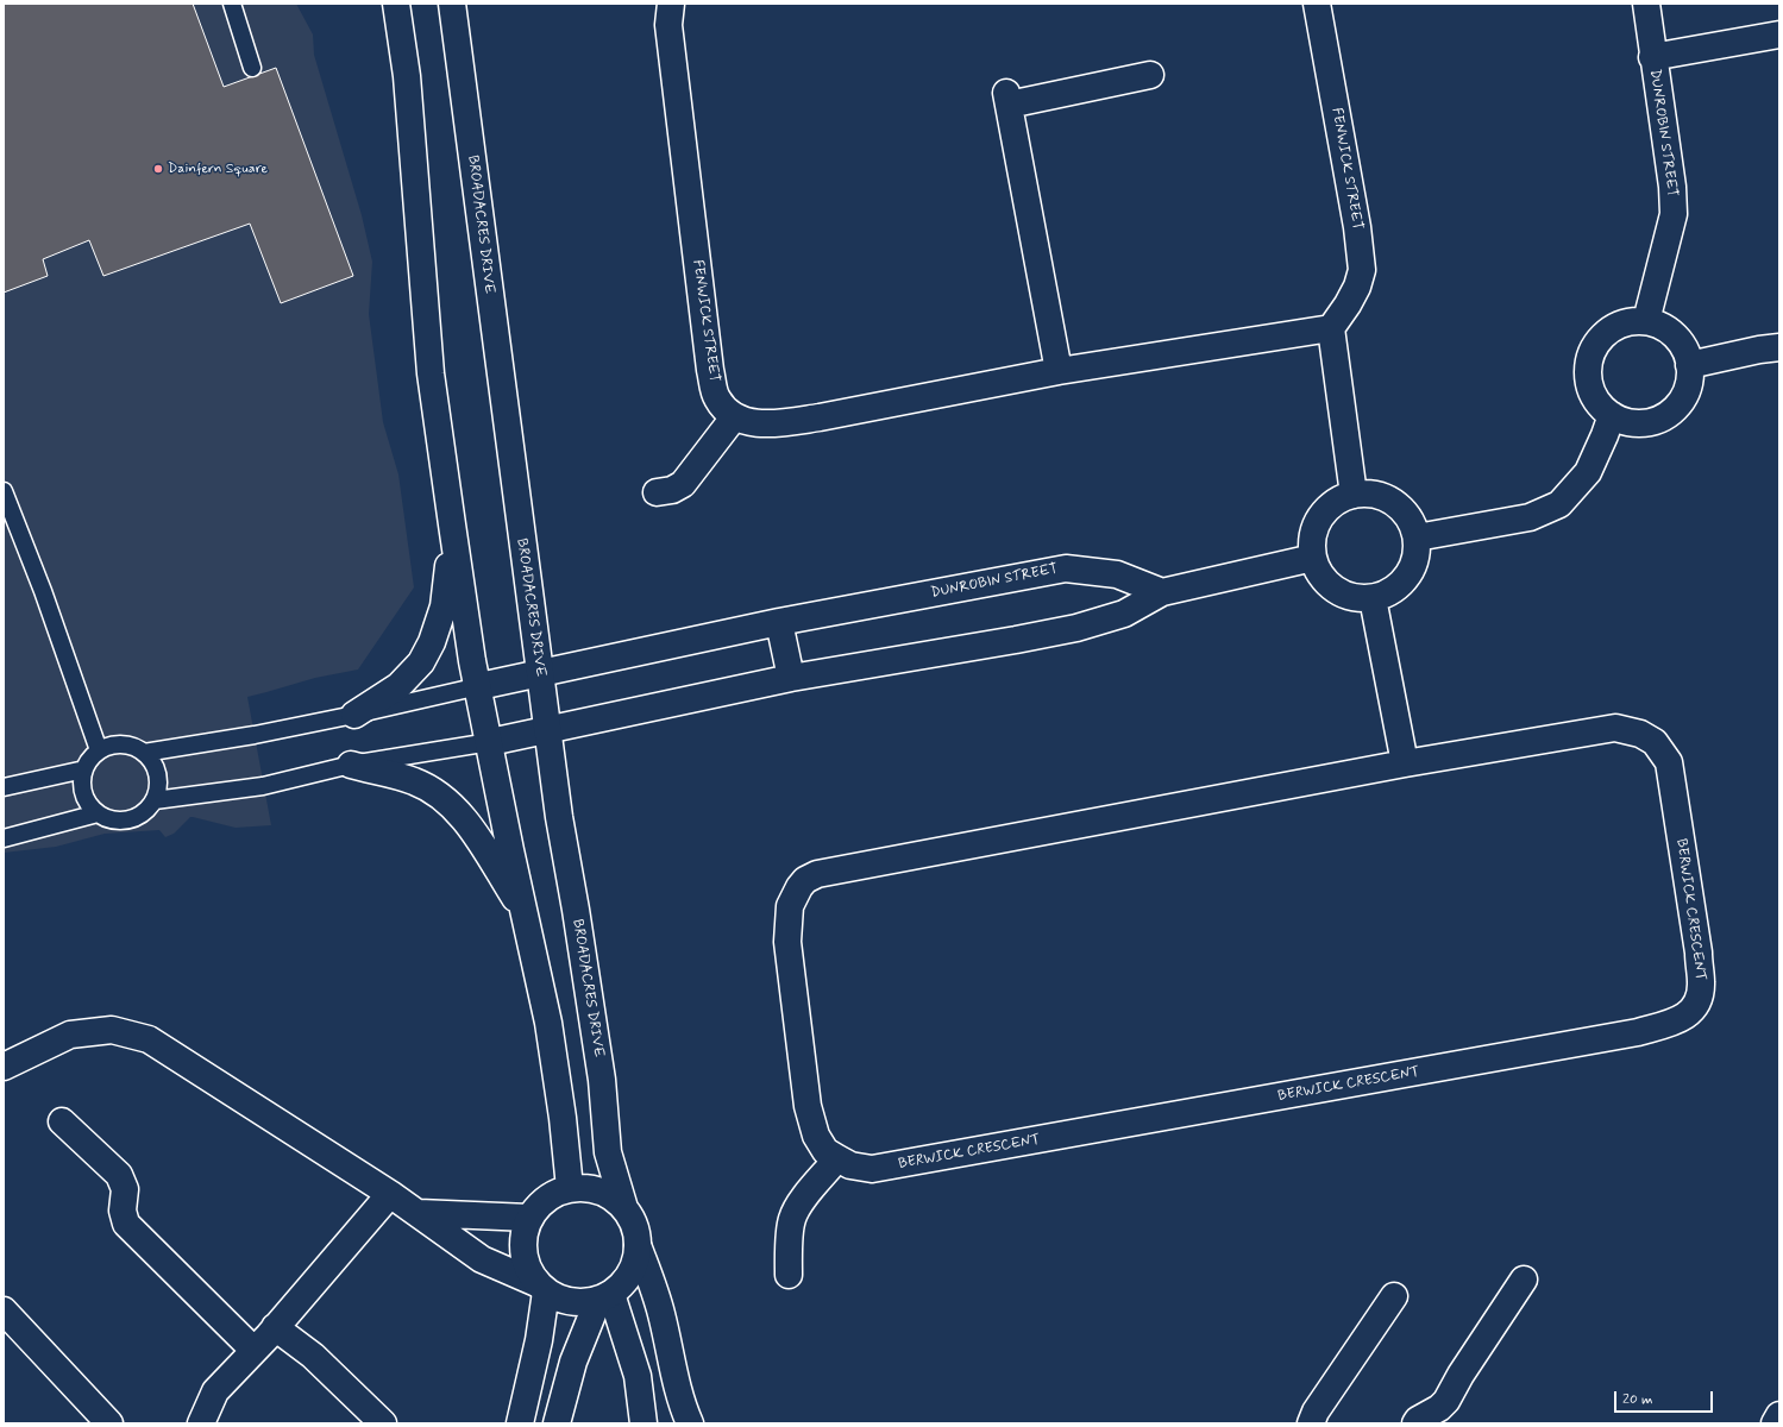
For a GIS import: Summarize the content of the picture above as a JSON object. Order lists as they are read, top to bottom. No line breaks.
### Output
{"streets":{"street":["DUNROBIN STREET","FENWICK STREET","BROADACRES DRIVE","BERWICK CRESCENT"]},"crossings":[["DUNROBIN STREET","BROADACRES DRIVE"]],"places":["Dainfern Square"],"scale_bar":"20 m"}
